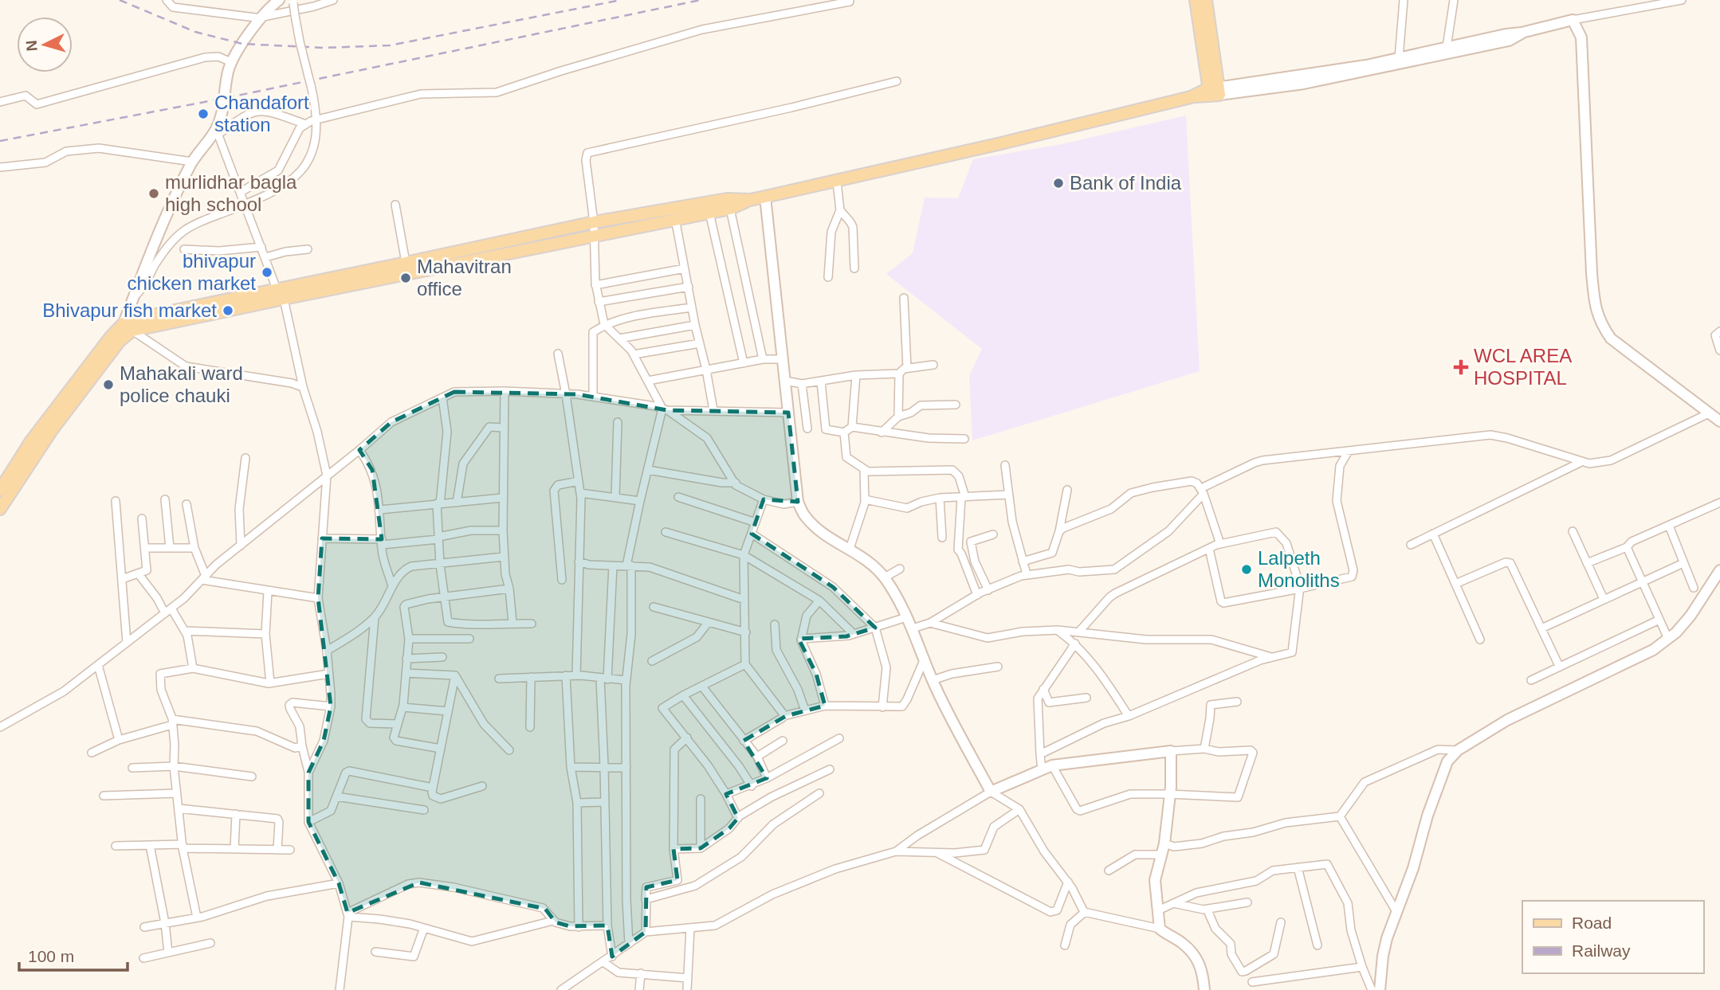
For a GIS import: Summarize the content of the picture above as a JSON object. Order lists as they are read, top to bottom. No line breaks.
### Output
{"places":{"other":["Chandafort station","Bank of India","murlidhar bagla high school","bhivapur chicken market","Mahavitran office","Bhivapur fish market","Mahakali ward police chauki","Lalpeth Monoliths"],"health":["WCL AREA HOSPITAL"]},"legend":["Road","Railway"],"scale_bar":"100 m","north":"left"}
